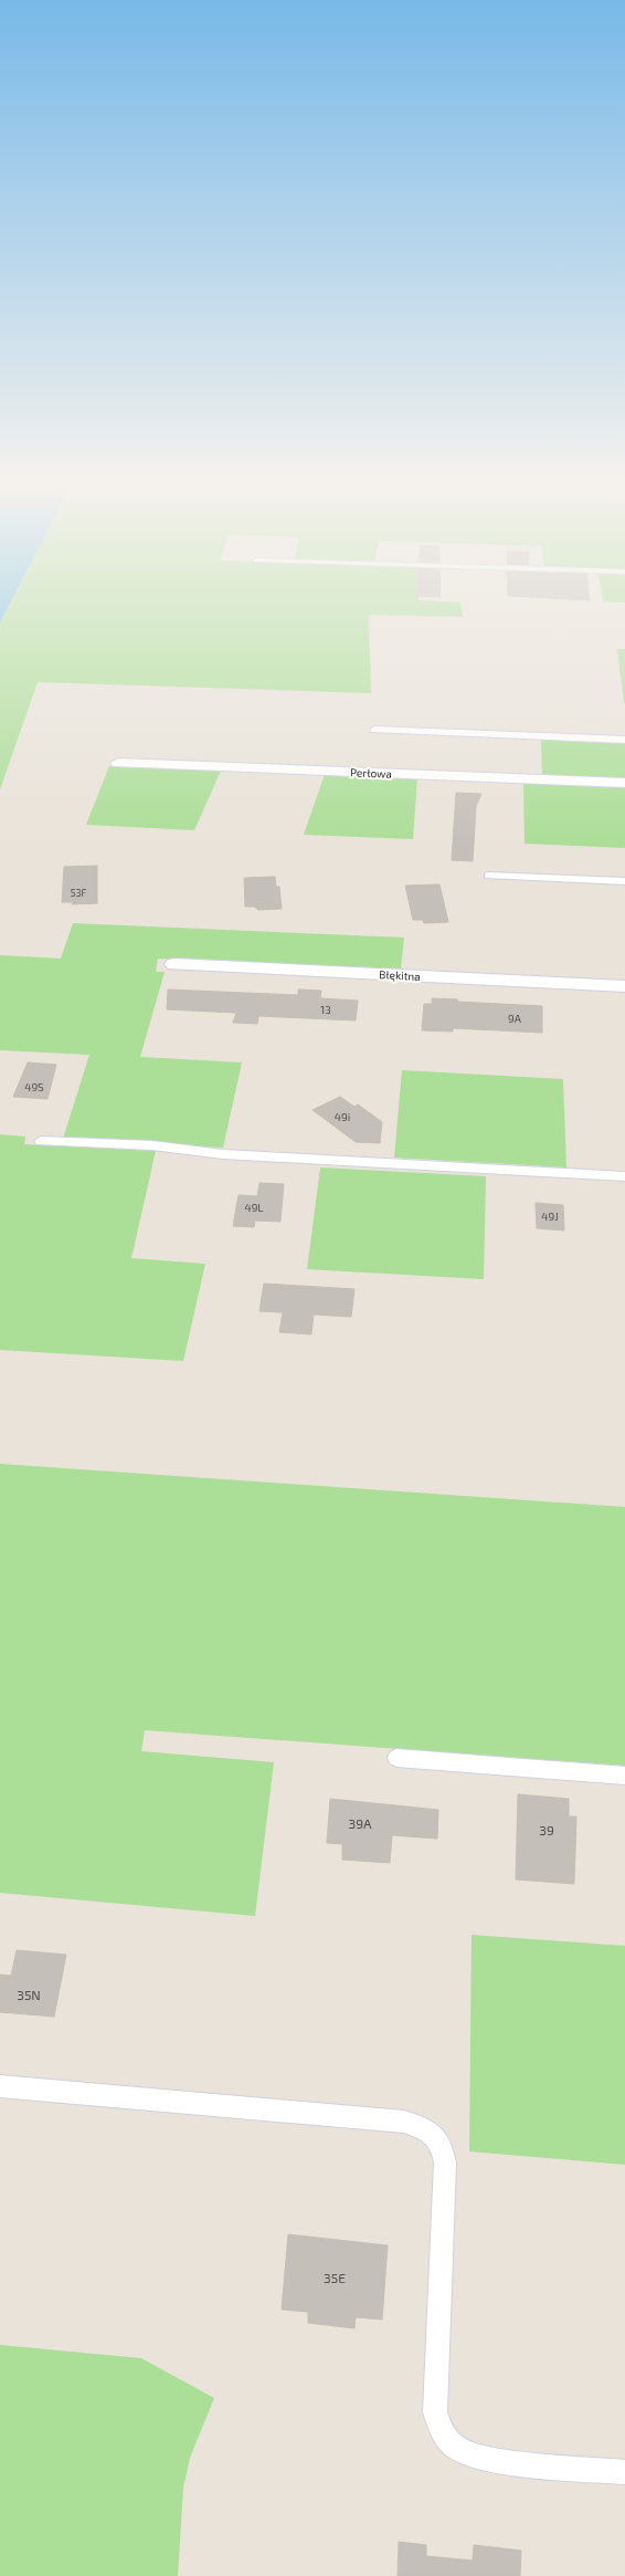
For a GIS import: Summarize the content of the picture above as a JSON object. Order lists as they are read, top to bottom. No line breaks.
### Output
{"streets":{"street":["Perłowa","Błękitna"]},"house_numbers":["53F","13","9A","49S","49i","49L","49J","39A","39","35N","35E"]}
